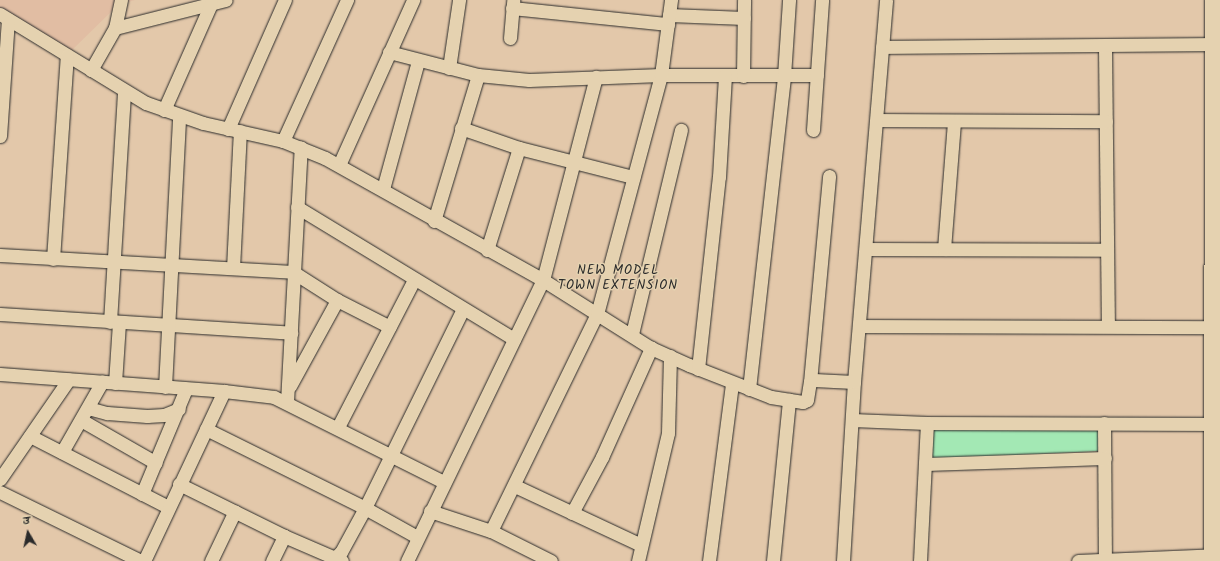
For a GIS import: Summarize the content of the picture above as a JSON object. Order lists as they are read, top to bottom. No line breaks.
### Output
{"districts":["NEW MODEL TOWN EXTENSION"],"north":"top"}
